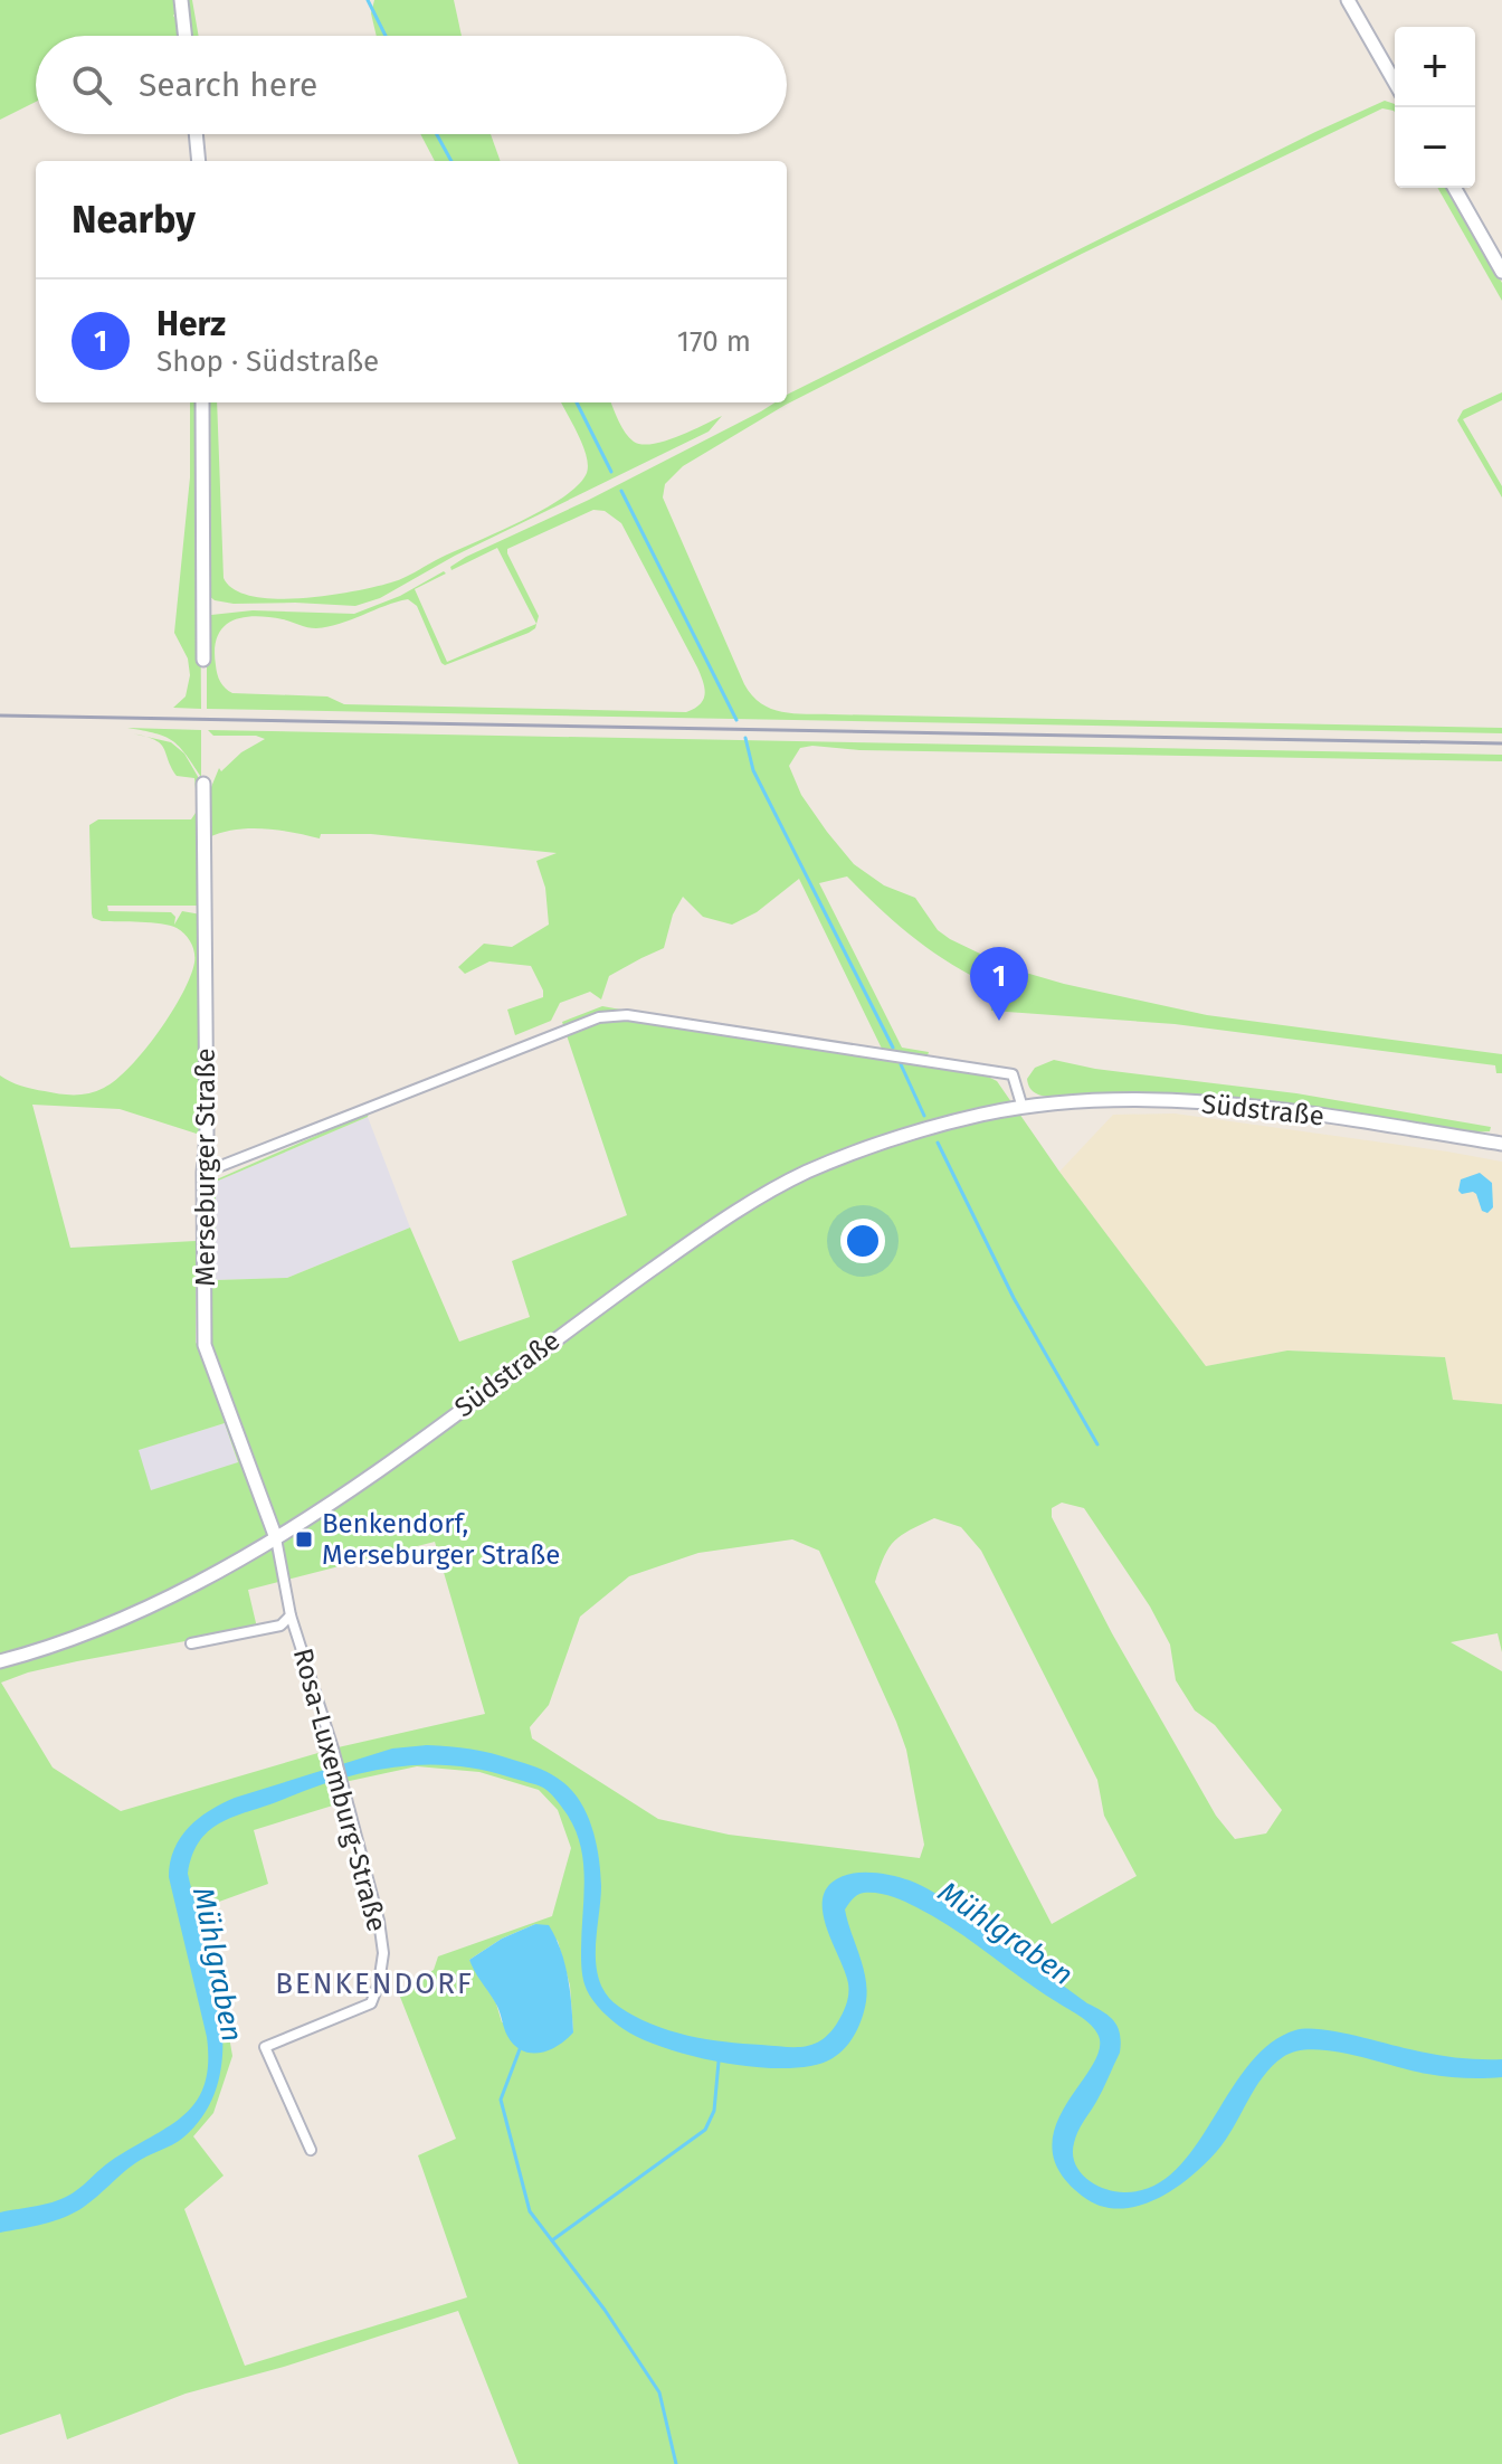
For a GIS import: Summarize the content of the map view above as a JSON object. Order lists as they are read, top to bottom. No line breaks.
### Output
{"streets":{"main road":["Südstraße","Merseburger Straße"],"street":["Rosa-Luxemburg-Straße"]},"crossings":[["Südstraße","Merseburger Straße"],["Südstraße","Rosa-Luxemburg-Straße"],["Merseburger Straße","Rosa-Luxemburg-Straße"]],"districts":["BENKENDORF"],"water":["Mühlgraben"],"places":{"transit":["Benkendorf, Merseburger Straße"]},"page":{"map_buttons":["+","−"],"search":"Search here","heading":"Nearby","list":[{"mark":"1","name":"Herz","note":"Shop · Südstraße","value":"170 m"}],"pins":"1"}}
